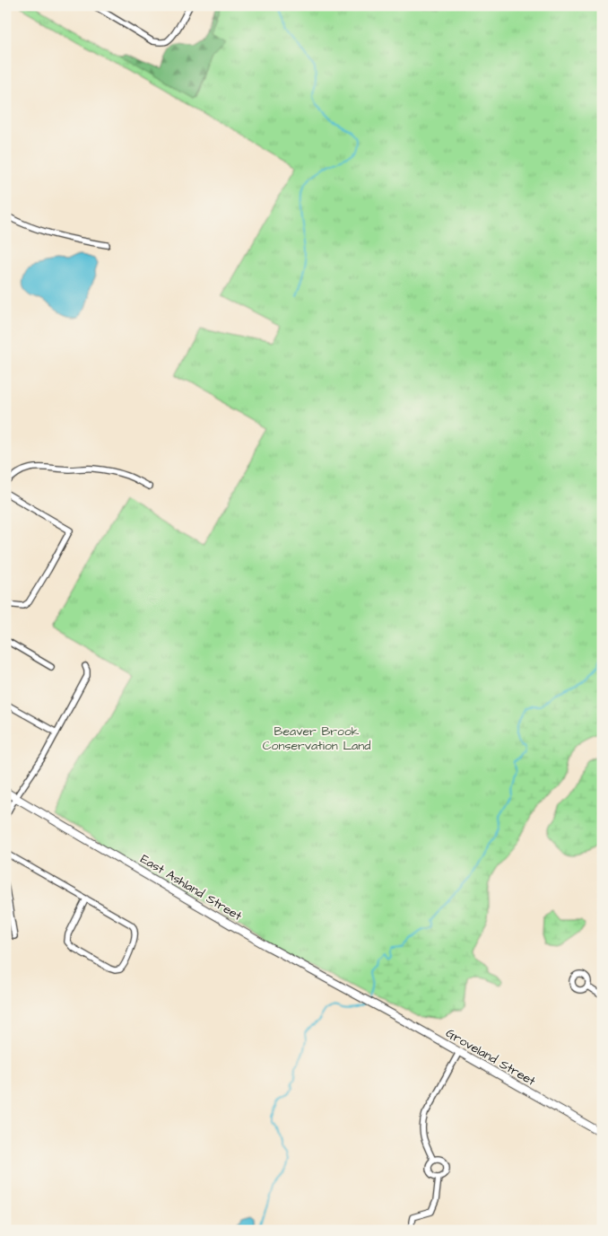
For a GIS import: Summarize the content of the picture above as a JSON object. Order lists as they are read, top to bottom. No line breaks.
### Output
{"streets":{"main road":["East Ashland Street","Groveland Street"]},"crossings":[["East Ashland Street","Groveland Street"]],"parks":["Beaver Brook Conservation Land"]}
